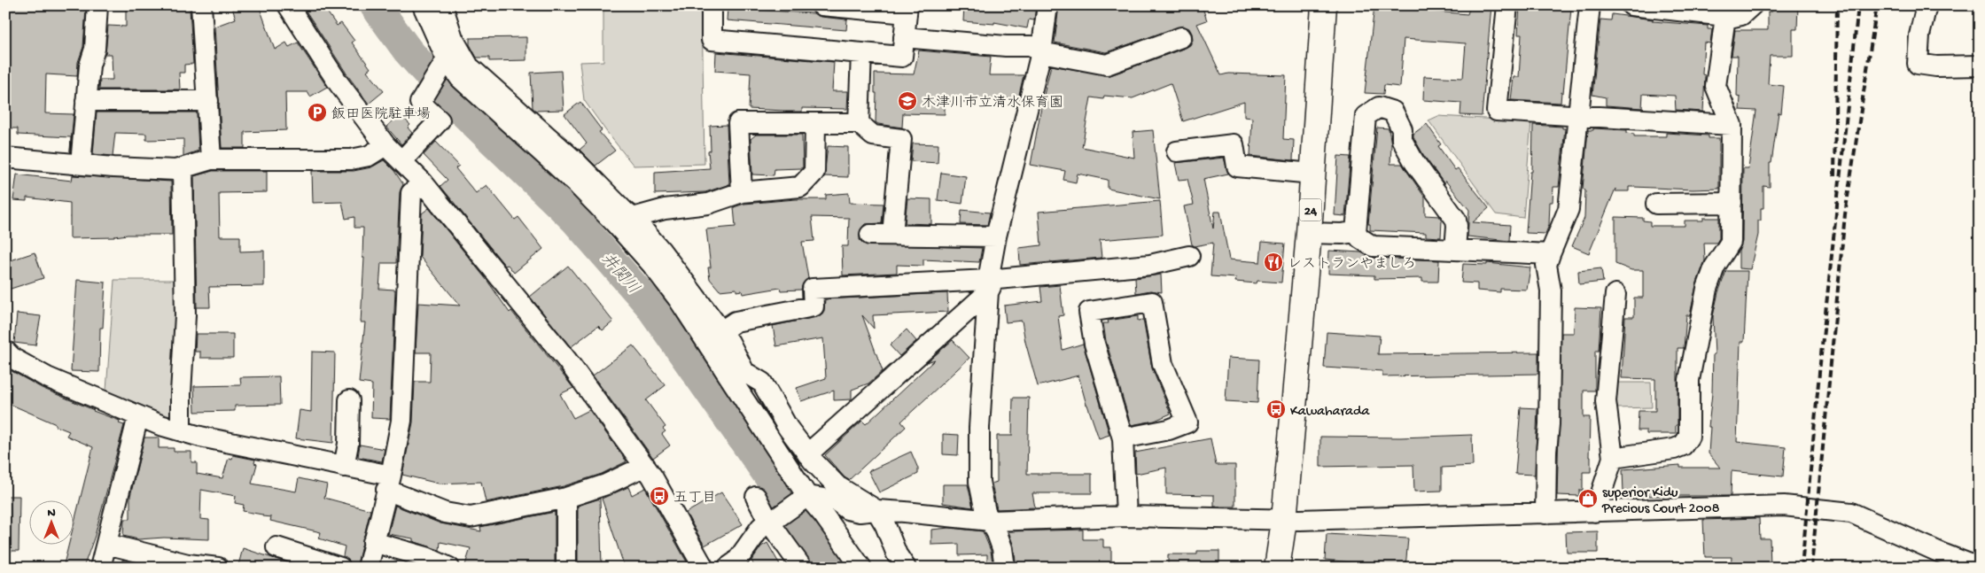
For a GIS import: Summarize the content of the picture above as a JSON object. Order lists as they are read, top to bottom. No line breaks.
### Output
{"streets":{"highway":["24"]},"water":["井関川"],"places":{"school or university":["木津川市立清水保育園"],"parking":["飯田医院駐車場"],"restaurant":["レストランやましろ"],"bus stop":["Kawaharada","五丁目"],"shop":["superior Kidu Precious Court 2008"]},"north":"top"}
